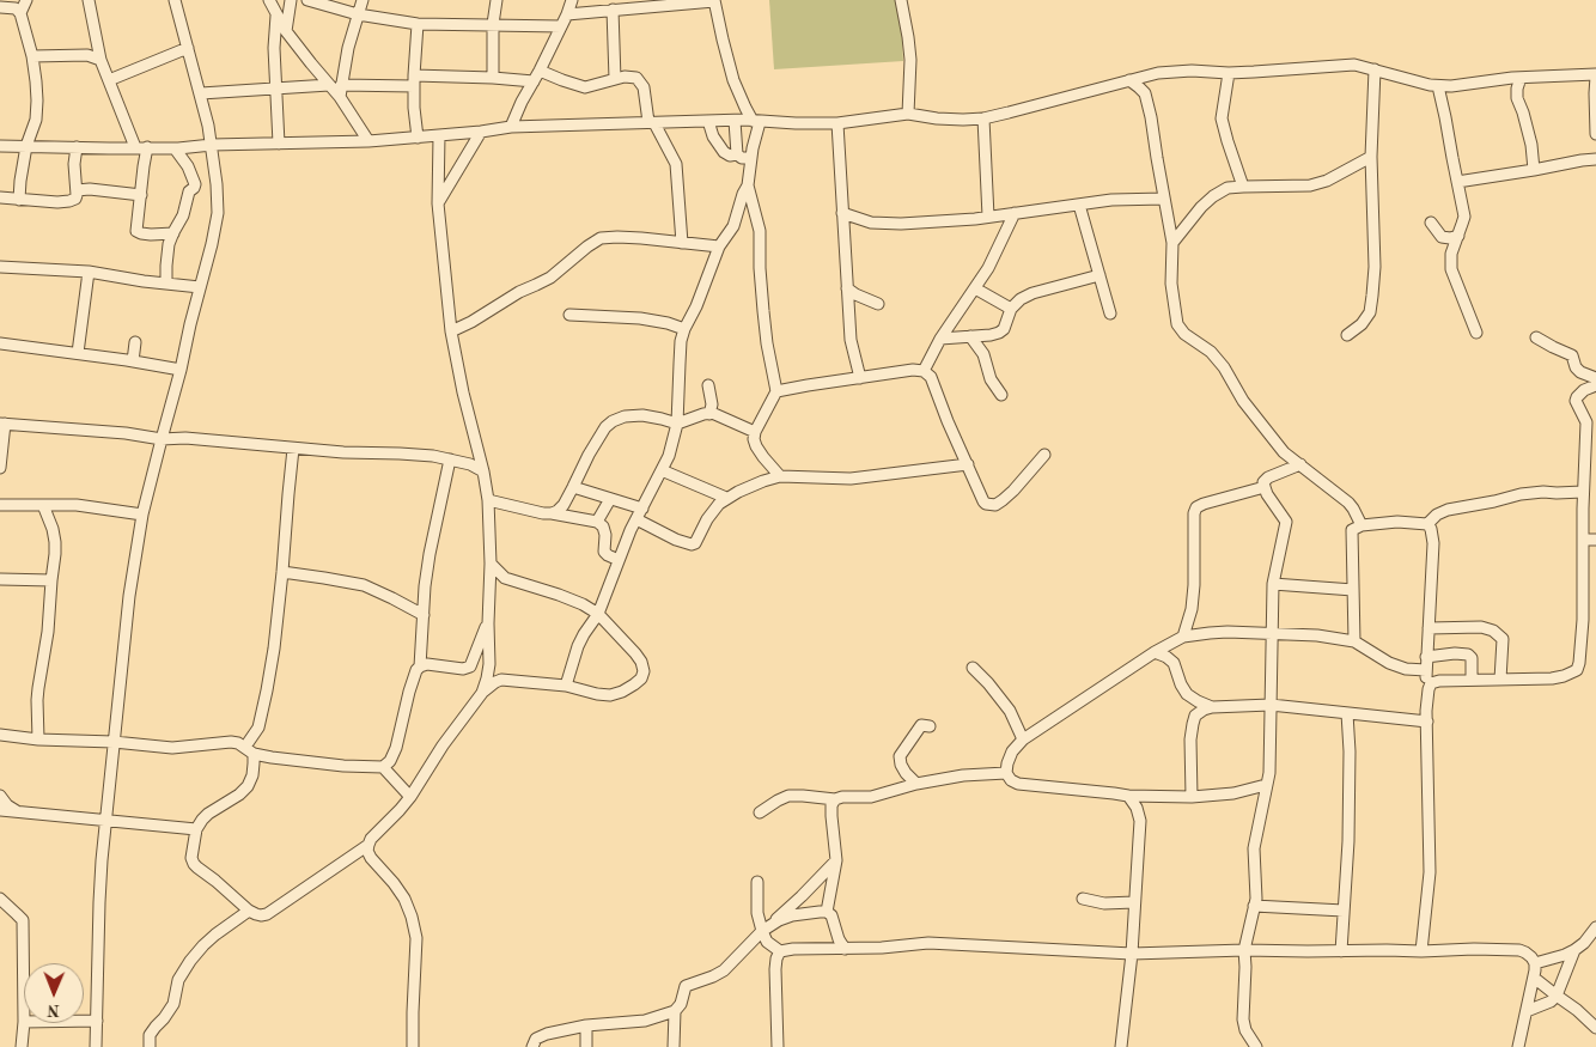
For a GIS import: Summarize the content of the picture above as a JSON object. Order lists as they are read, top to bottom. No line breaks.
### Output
{"north":"bottom"}
